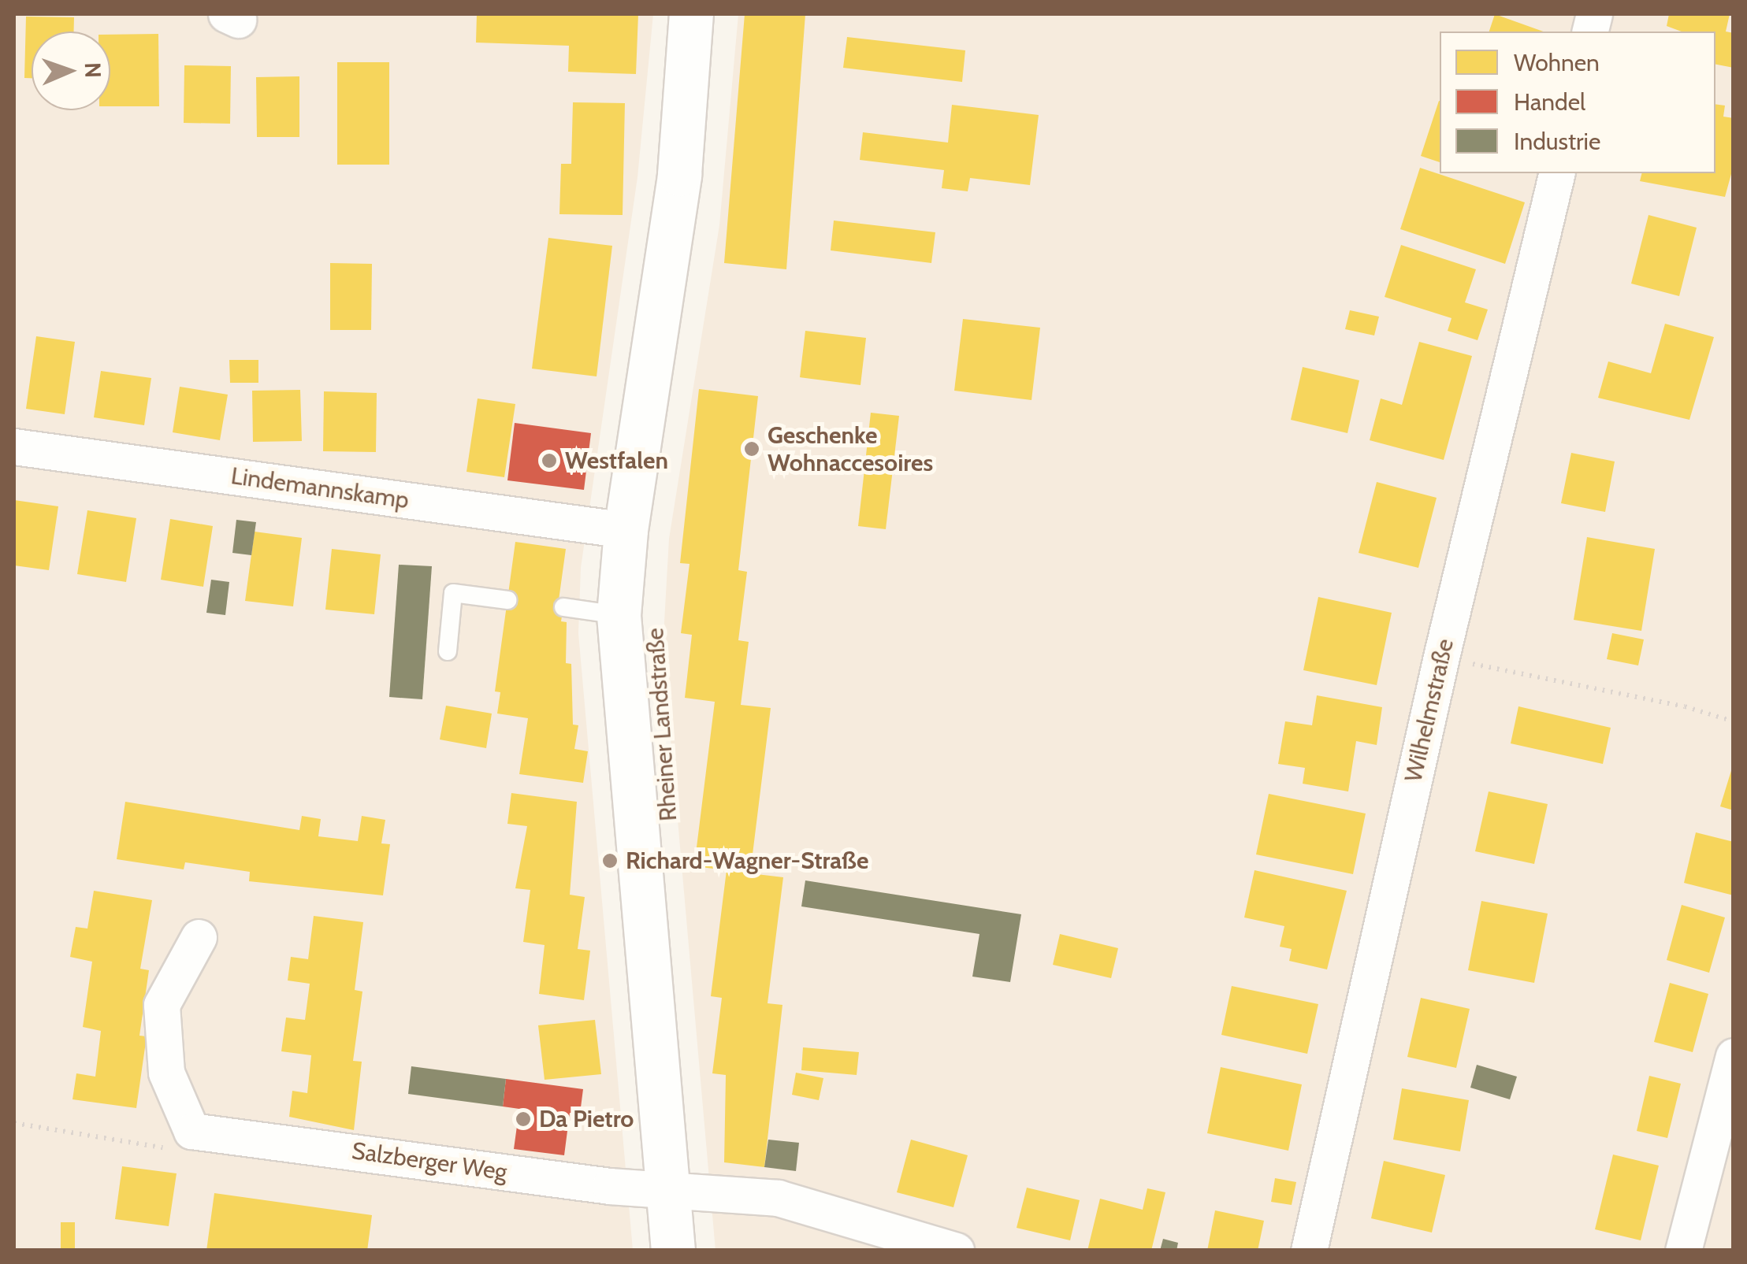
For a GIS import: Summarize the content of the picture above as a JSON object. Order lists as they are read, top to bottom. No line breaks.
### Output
{"streets":{"street":["Lindemannskamp","Wilhelmstraße","Rheiner Landstraße","Salzberger Weg"]},"crossings":[["Lindemannskamp","Rheiner Landstraße"],["Rheiner Landstraße","Salzberger Weg"]],"places":["Geschenke Wohnaccesoires","Westfalen","Richard-Wagner-Straße","Da Pietro"],"legend":["Wohnen","Handel","Industrie"],"north":"right"}
